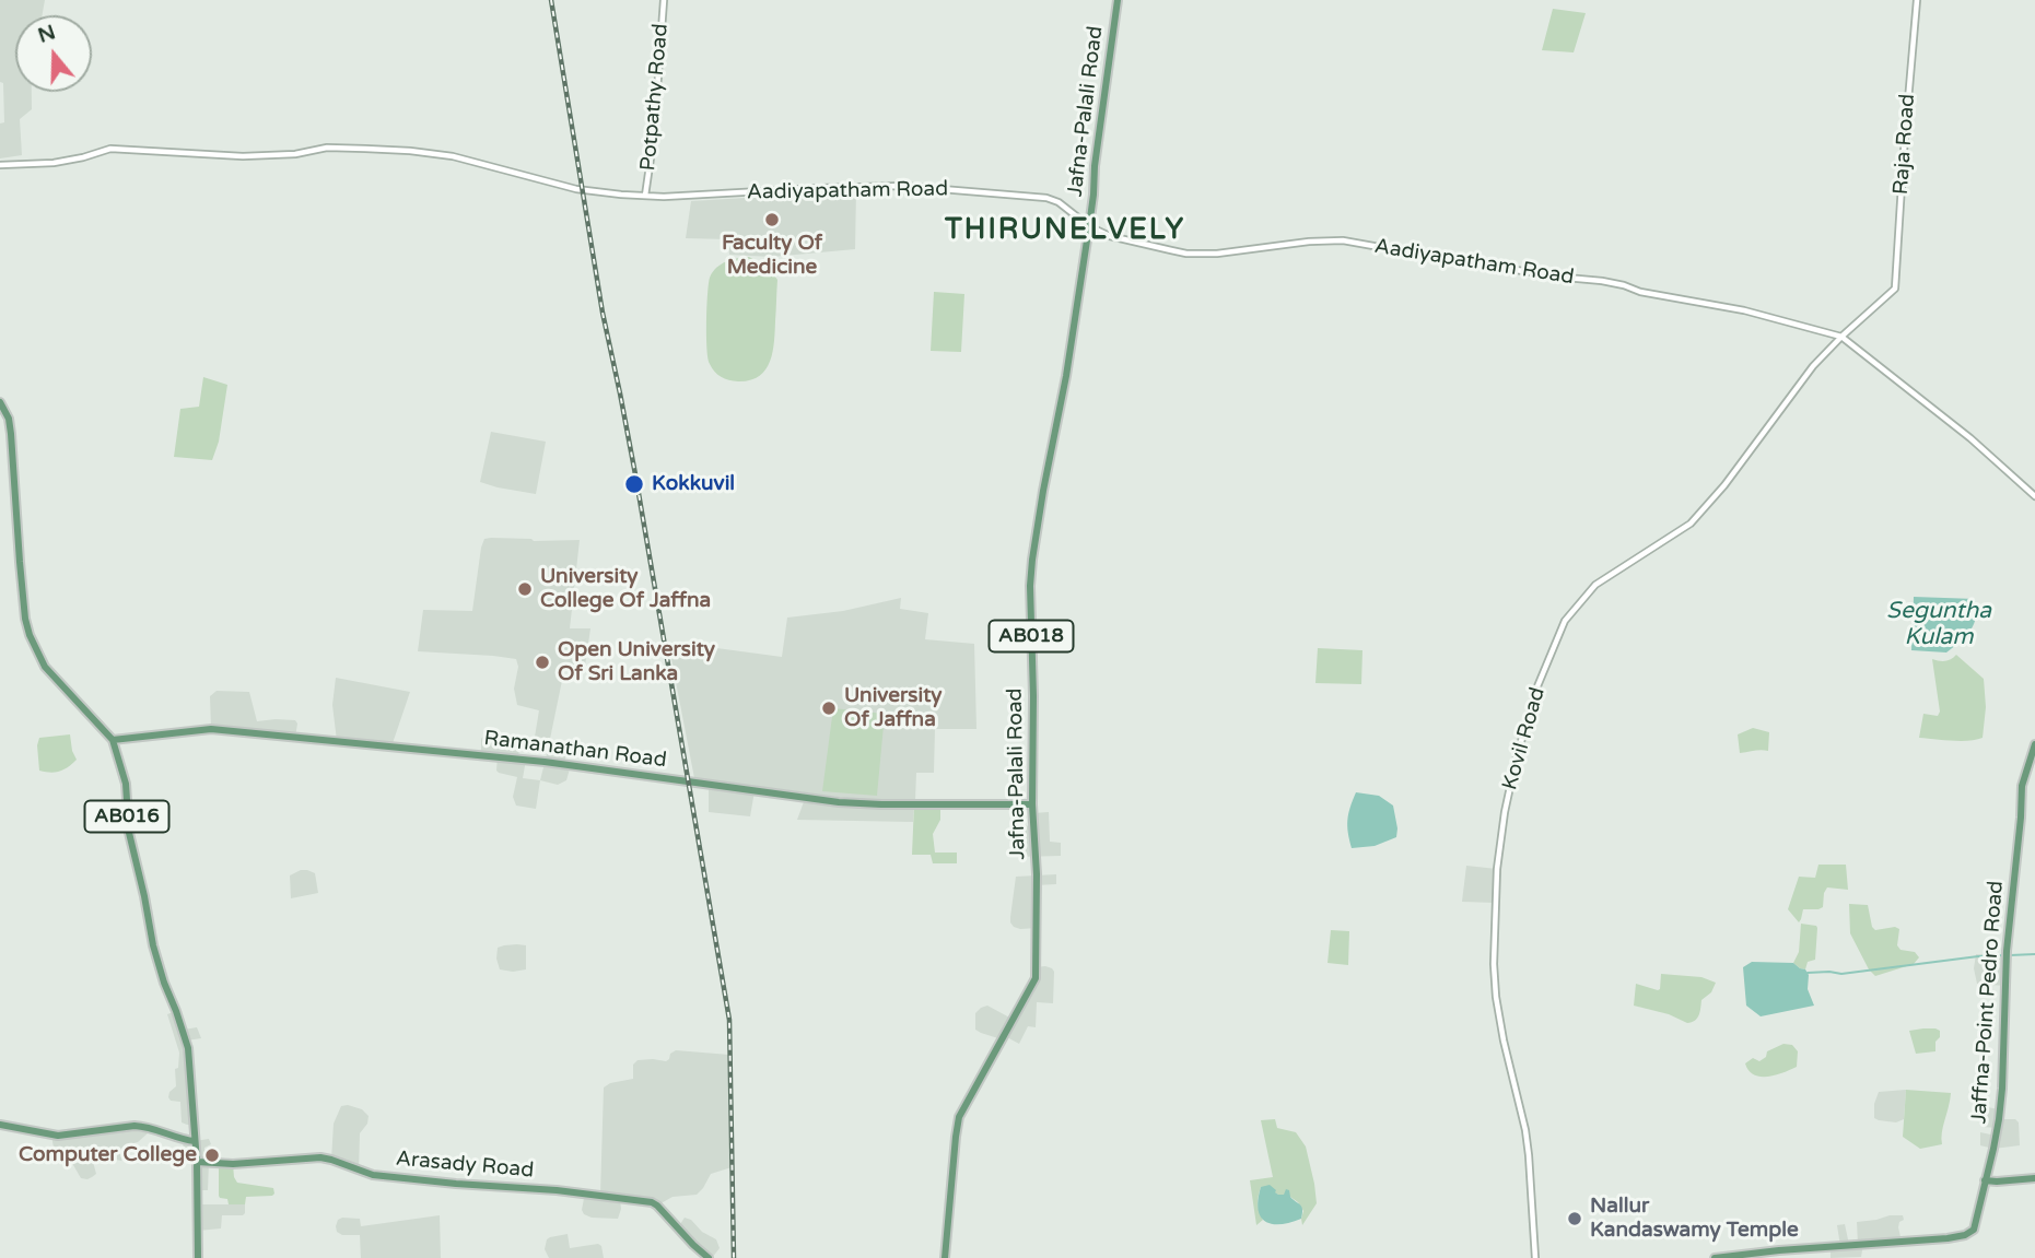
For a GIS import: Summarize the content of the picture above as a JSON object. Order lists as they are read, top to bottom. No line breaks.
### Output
{"streets":{"main road":["Jafna-Palali Road","AB018","Ramanathan Road","AB016","Jaffna-Point Pedro Road","Arasady Road"],"street":["Potpathy Road","Raja Road","Aadiyapatham Road","Kovil Road"]},"crossings":[["Potpathy Road","Aadiyapatham Road"],["Jafna-Palali Road","Aadiyapatham Road"],["Jafna-Palali Road","Ramanathan Road"],["Raja Road","Kovil Road"],["Aadiyapatham Road","Kovil Road"],["Ramanathan Road","AB016"],["AB016","Arasady Road"]],"districts":["THIRUNELVELY"],"water":["Seguntha Kulam"],"places":["Faculty Of Medicine","Kokkuvil","University College Of Jaffna","Open University Of Sri Lanka","University Of Jaffna","Computer College","Nallur Kandaswamy Temple"],"north":"top"}
